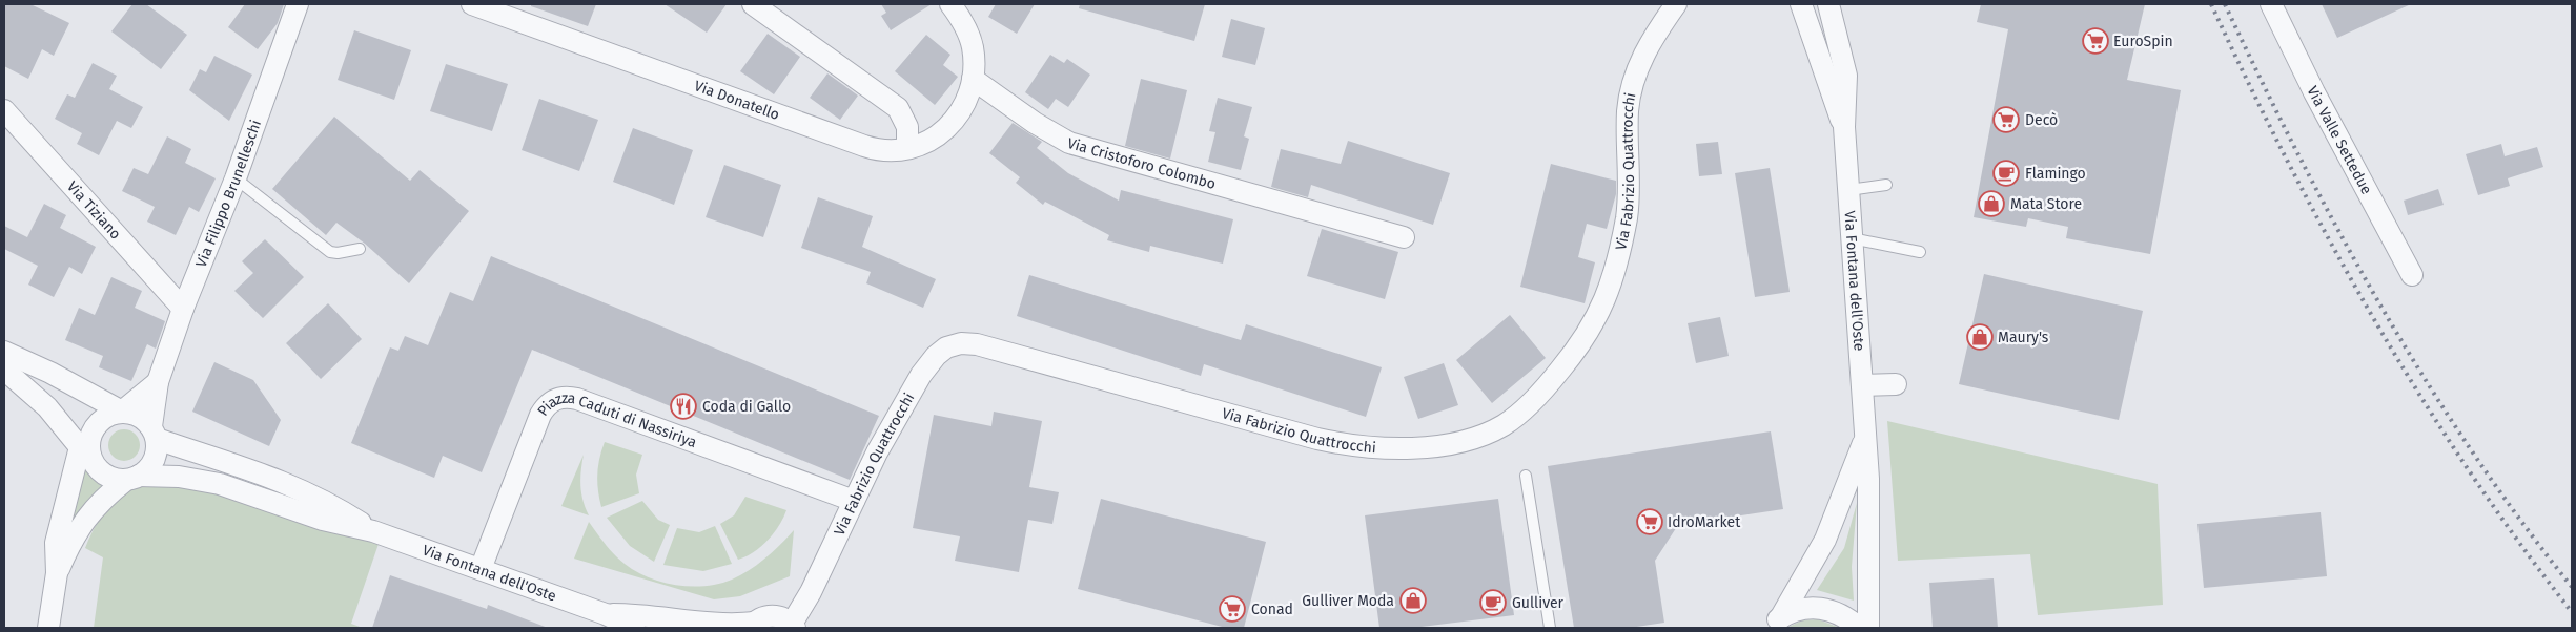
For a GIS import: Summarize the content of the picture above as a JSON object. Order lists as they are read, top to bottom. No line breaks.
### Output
{"streets":{"street":["Via Donatello","Via Valle Settedue","Via Cristoforo Colombo","Via Fabrizio Quattrocchi","Via Filippo Brunelleschi","Via Tiziano","Via Fontana dell'Oste","Piazza Caduti di Nassiriya"]},"crossings":[["Via Donatello","Via Cristoforo Colombo"],["Via Fabrizio Quattrocchi","Via Fontana dell'Oste"],["Via Fabrizio Quattrocchi","Piazza Caduti di Nassiriya"],["Via Filippo Brunelleschi","Via Tiziano"],["Via Filippo Brunelleschi","Via Fontana dell'Oste"],["Via Fontana dell'Oste","Piazza Caduti di Nassiriya"]],"places":{"supermarket":["EuroSpin","Decò","IdroMarket","Conad"],"cafe":["Flamingo","Gulliver"],"shop":["Mata Store","Maury's","Gulliver Moda"],"restaurant":["Coda di Gallo"]}}
